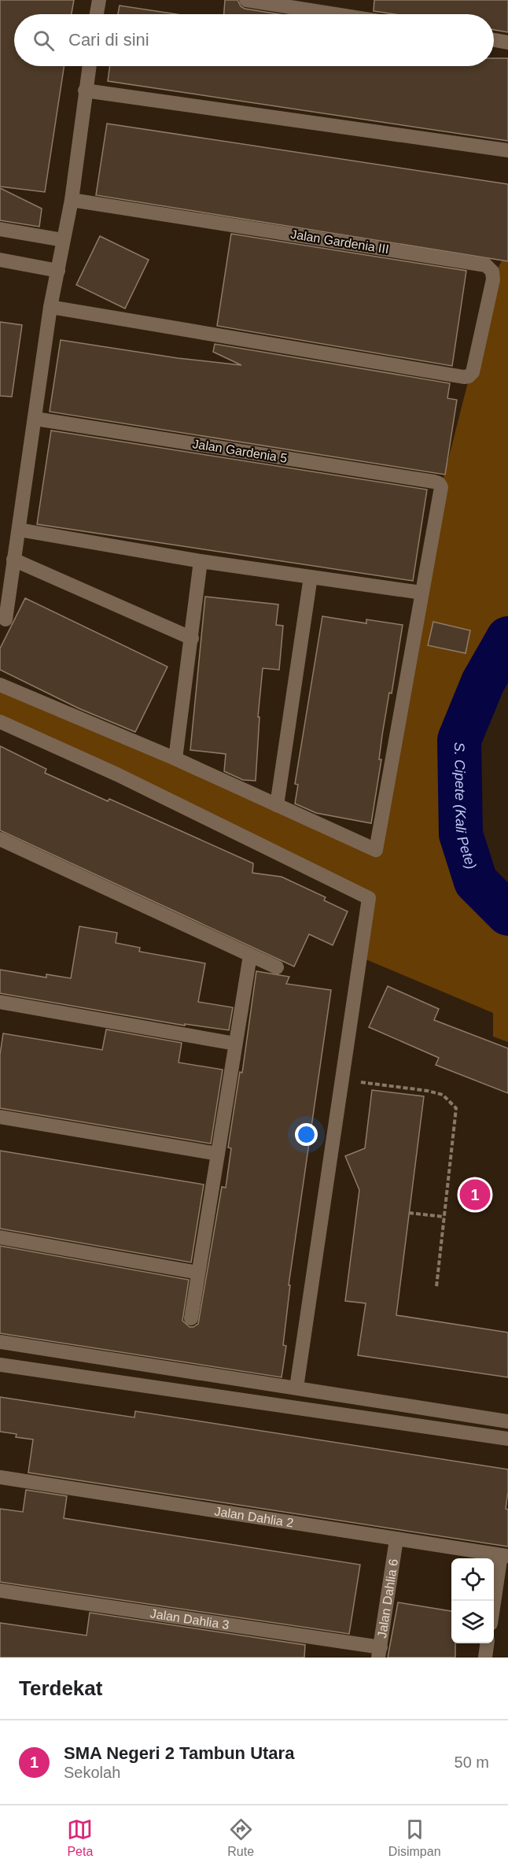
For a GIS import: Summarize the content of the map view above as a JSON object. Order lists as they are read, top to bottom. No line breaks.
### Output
{"streets":{"street":["Jalan Gardenia III","Jalan Gardenia 5","Jalan Dahlia 2","Jalan Dahlia 6","Jalan Dahlia 3"]},"crossings":[["Jalan Dahlia 2","Jalan Dahlia 6"],["Jalan Dahlia 6","Jalan Dahlia 3"]],"water":["S. Cipete (Kali Pete)"],"page":{"search":"Cari di sini","pins":"1","heading":"Terdekat","list":[{"mark":"1","name":"SMA Negeri 2 Tambun Utara","note":"Sekolah","value":"50 m"}],"nav":["Peta","Rute","Disimpan"]}}
